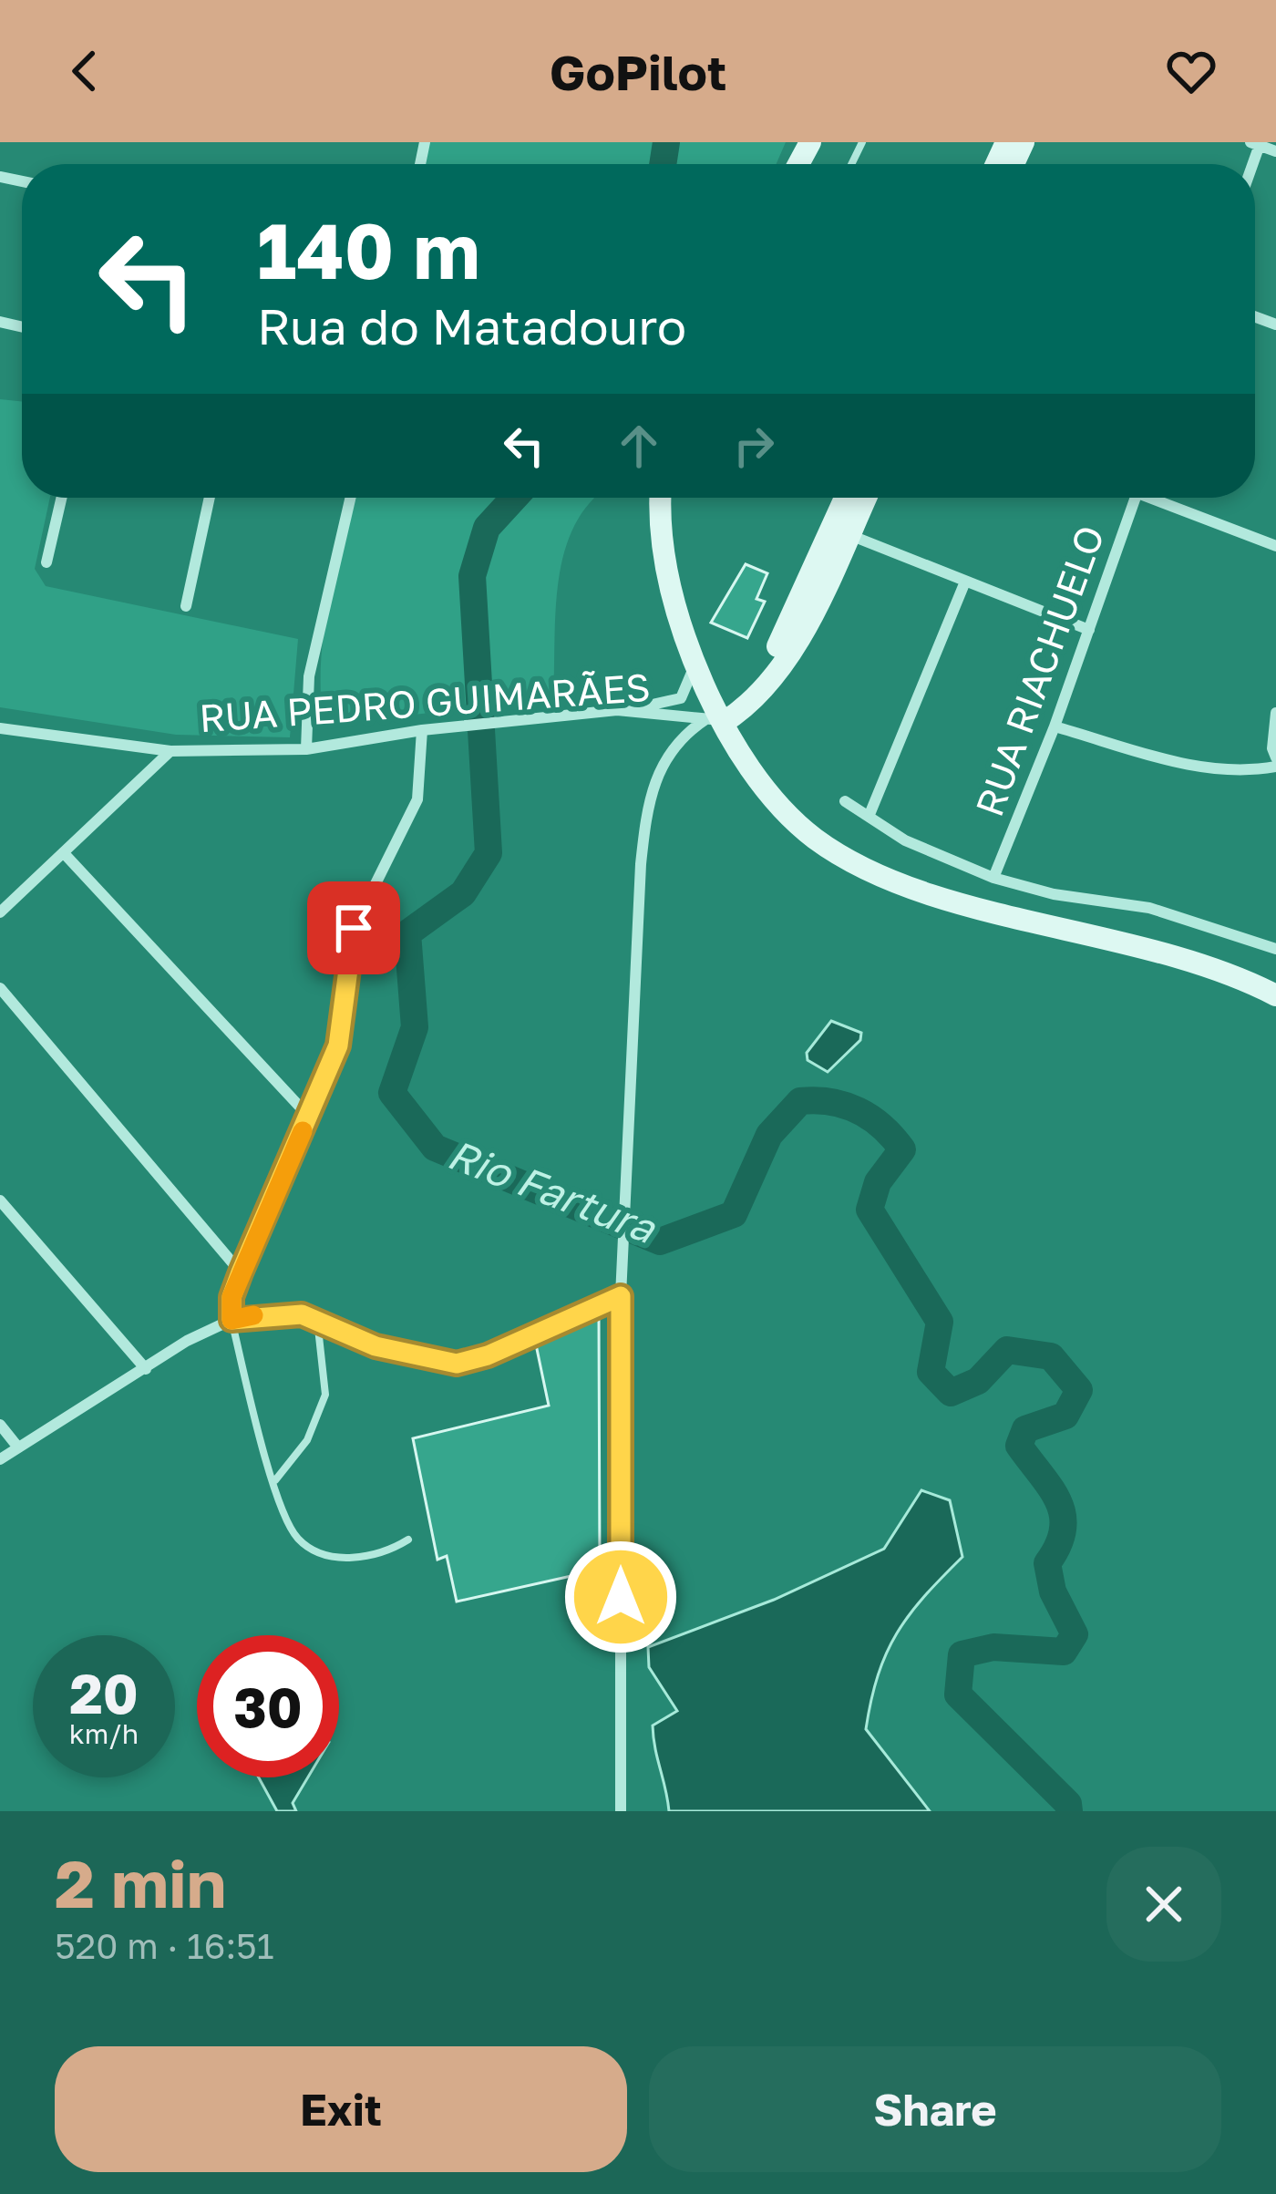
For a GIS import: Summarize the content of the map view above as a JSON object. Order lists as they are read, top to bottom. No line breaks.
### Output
{"streets":{"street":["RUA RIACHUELO","RUA PEDRO GUIMARÃES"]},"water":["Rio Fartura"],"page":{"header":"GoPilot","turn":["140 m","Rua do Matadouro"],"speed":"20 km/h","limit":"30","heading":["2 min","520 m · 16:51"],"buttons":["Exit","Share"]}}
